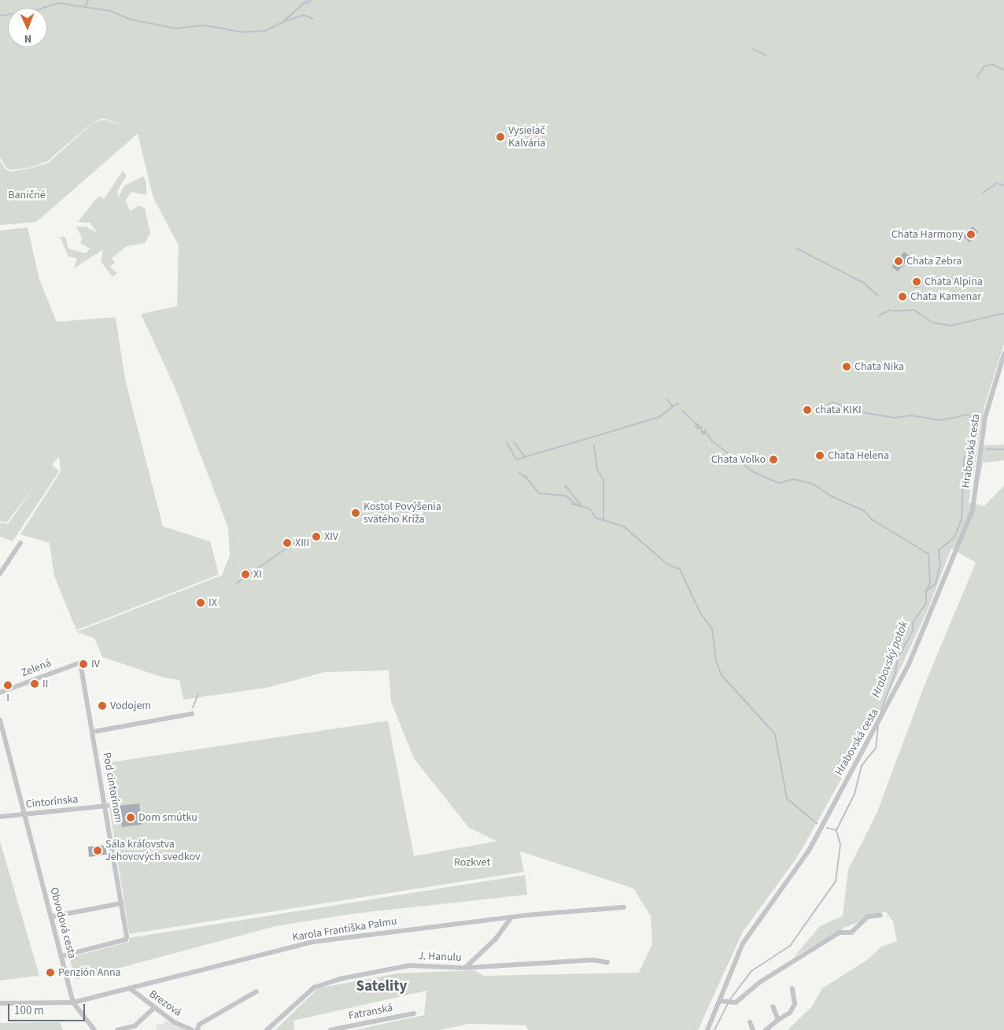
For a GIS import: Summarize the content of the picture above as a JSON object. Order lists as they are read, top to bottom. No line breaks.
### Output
{"streets":{"street":["Hrabovská cesta","Zelená","Pod cintorínom","Cintorínska","Obvodová cesta","Karola Františka Palmu","J. Hanulu","Brezová","Fatranská"]},"crossings":[["Zelená","Pod cintorínom"],["Pod cintorínom","Cintorínska"],["Pod cintorínom","Obvodová cesta"],["Cintorínska","Obvodová cesta"],["Obvodová cesta","Karola Františka Palmu"],["Karola Františka Palmu","Brezová"]],"districts":["Satelity"],"water":["Hrabovský potok"],"parks":["Baničné","Rozkvet"],"places":["Vysielač Kalvária","Chata Harmony","Chata Zebra","Chata Alpina","Chata Kamenar","Chata Nika","chata KIKI","Chata Helena","Chata Volko","Kostol Povýšenia svätého Kríža","XIV","XIII","XI","IX","IV","II","I","Vodojem","Dom smútku","Sála kráľovstva Jehovových svedkov","Penzión Anna"],"scale_bar":"100 m","north":"bottom"}
